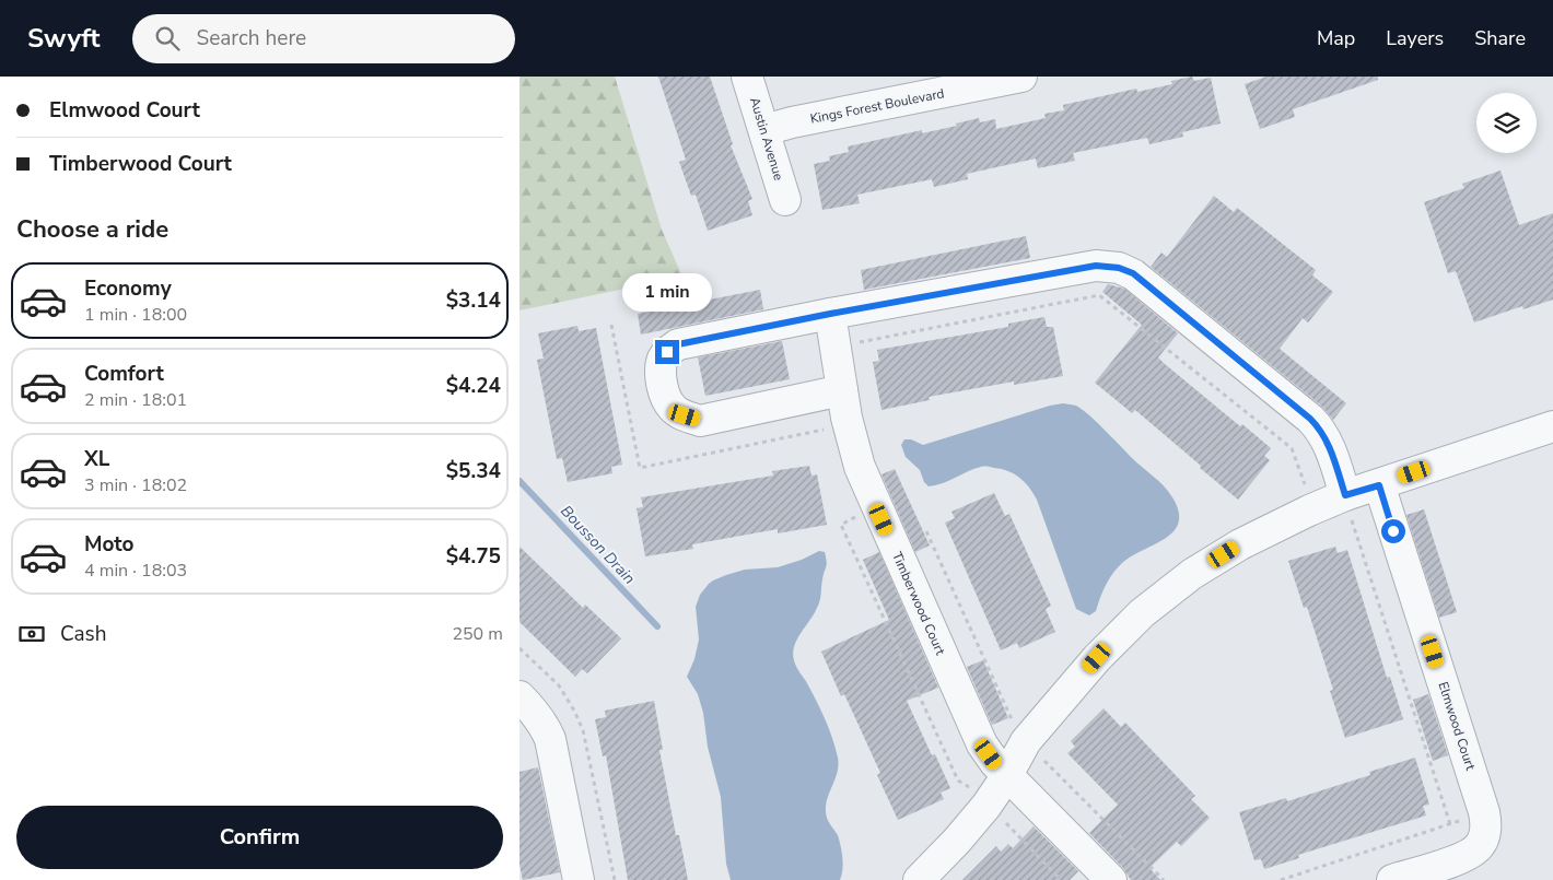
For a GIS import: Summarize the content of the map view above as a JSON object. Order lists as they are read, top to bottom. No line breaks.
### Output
{"streets":{"street":["Kings Forest Boulevard","Austin Avenue","Timberwood Court","Elmwood Court"]},"crossings":[["Kings Forest Boulevard","Austin Avenue"]],"water":["Bousson Drain"],"page":{"header":"Swyft","search":"Search here","nav":["Map","Layers","Share"],"banner":["Elmwood Court","Timberwood Court"],"heading":"Choose a ride","list":[{"name":"Economy","note":"1 min · 18:00","value":"$3.14"},{"name":"Comfort","note":"2 min · 18:01","value":"$4.24"},{"name":"XL","note":"3 min · 18:02","value":"$5.34"},{"name":"Moto","note":"4 min · 18:03","value":"$4.75"}],"bubble":"1 min","pay":["Cash","250 m"],"buttons":"Confirm"}}
